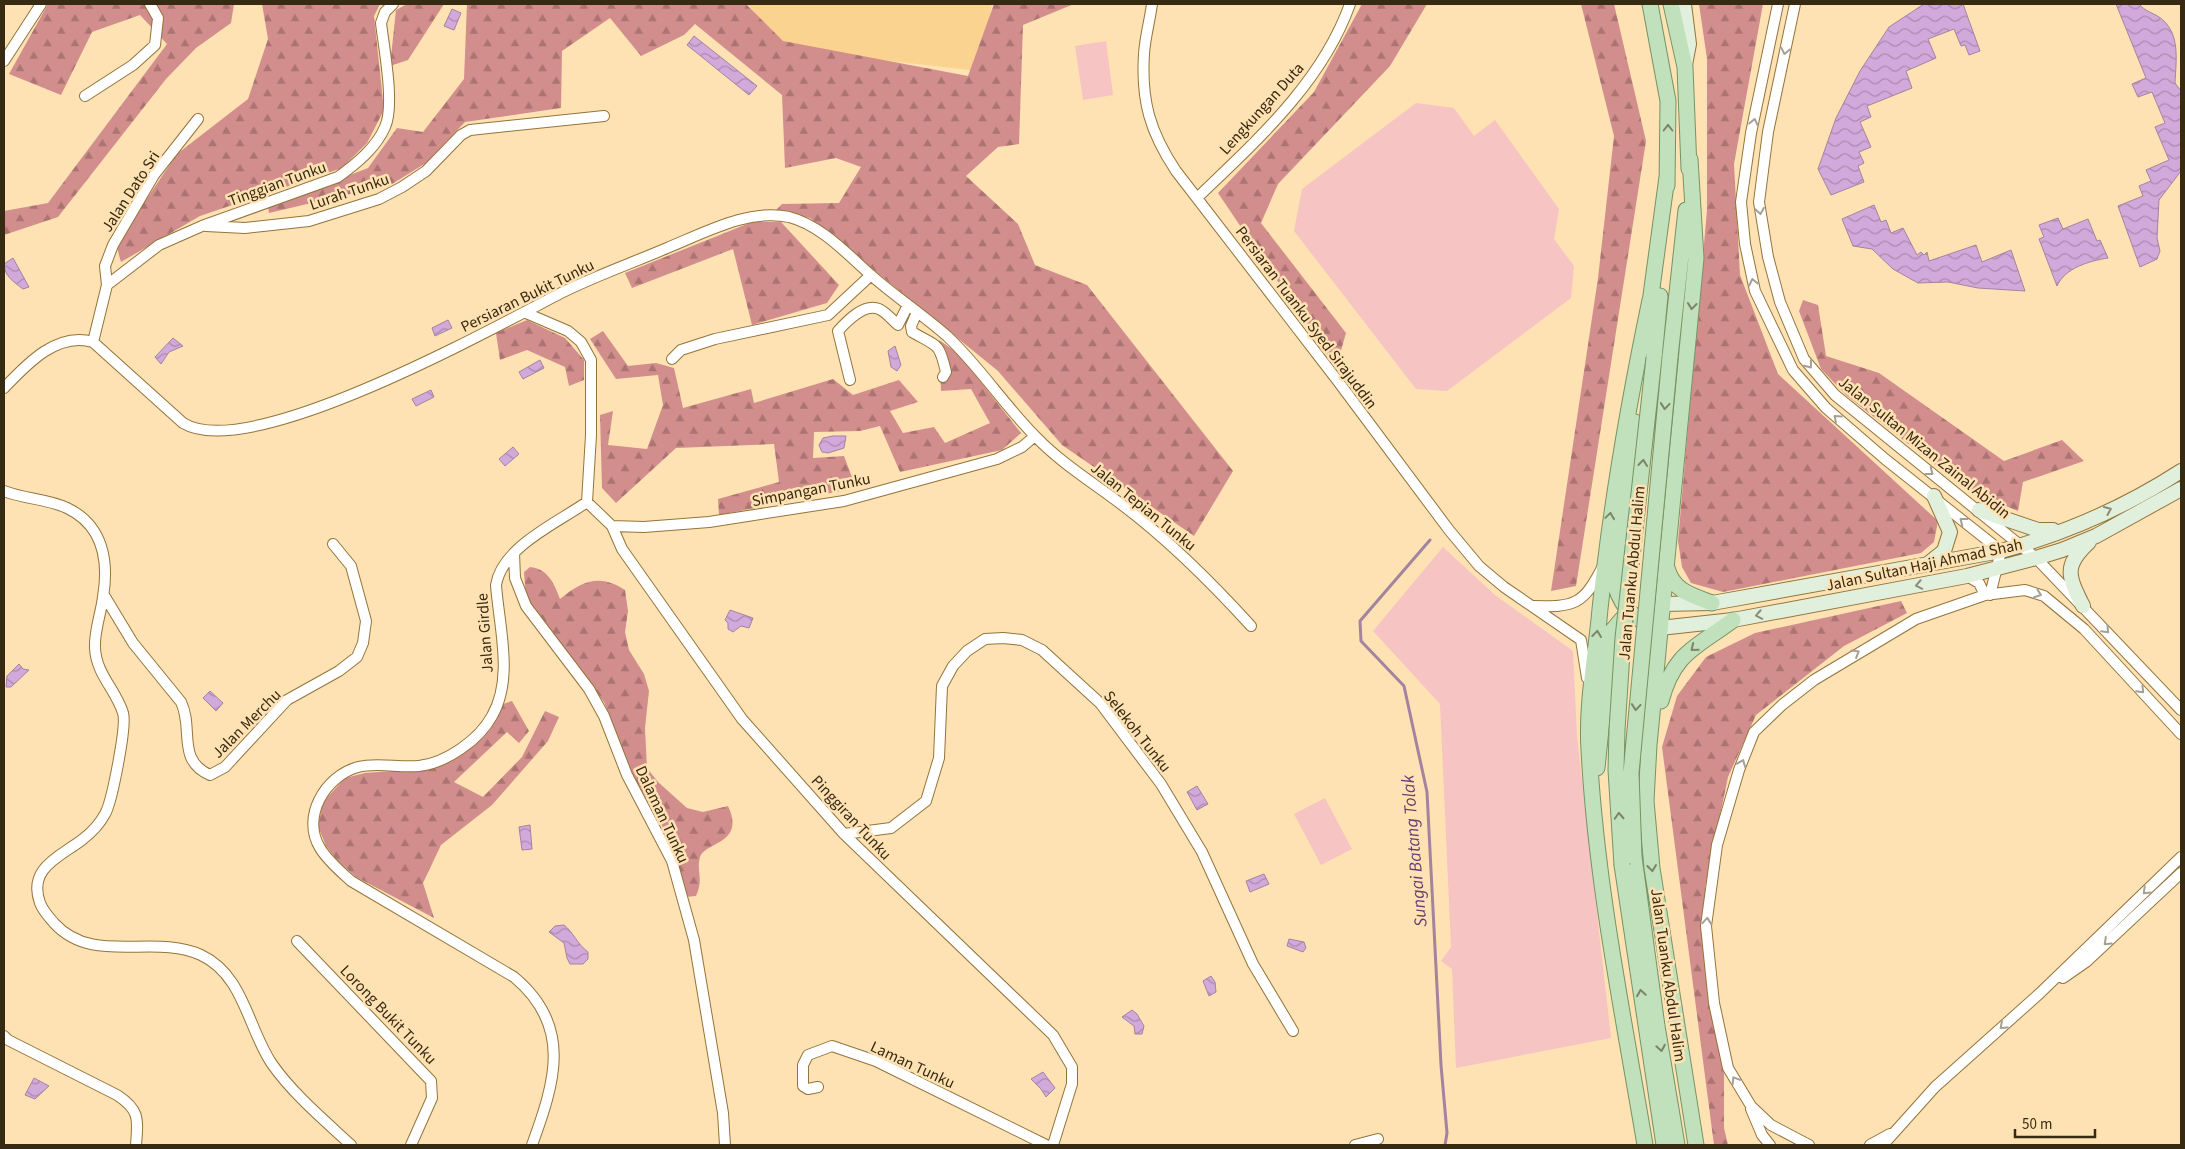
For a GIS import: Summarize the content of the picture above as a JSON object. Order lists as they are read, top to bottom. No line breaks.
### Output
{"streets":{"main road":["Jalan Tuanku Abdul Halim"],"street":["Lengkungan Duta","Tinggian Tunku","Jalan Dato Sri","Lurah Tunku","Persiaran Bukit Tunku","Persiaran Tuanku Syed Sirajuddin","Jalan Sultan Mizan Zainal Abidin","Simpangan Tunku","Jalan Tepian Tunku","Jalan Sultan Haji Ahmad Shah","Jalan Girdle","Jalan Merchu","Selekoh Tunku","Dalaman Tunku","Pinggiran Tunku","Lorong Bukit Tunku","Laman Tunku"]},"crossings":[["Lengkungan Duta","Persiaran Tuanku Syed Sirajuddin"],["Tinggian Tunku","Jalan Dato Sri"],["Tinggian Tunku","Lurah Tunku"],["Persiaran Bukit Tunku","Simpangan Tunku"],["Persiaran Bukit Tunku","Jalan Tepian Tunku"],["Persiaran Tuanku Syed Sirajuddin","Jalan Tuanku Abdul Halim"],["Jalan Sultan Mizan Zainal Abidin","Jalan Sultan Haji Ahmad Shah"],["Simpangan Tunku","Jalan Tepian Tunku"],["Simpangan Tunku","Pinggiran Tunku"],["Jalan Sultan Haji Ahmad Shah","Jalan Tuanku Abdul Halim"],["Jalan Girdle","Dalaman Tunku"],["Jalan Girdle","Pinggiran Tunku"],["Selekoh Tunku","Pinggiran Tunku"]],"water":["Sungai Batang Tolak"],"scale_bar":"50 m"}
